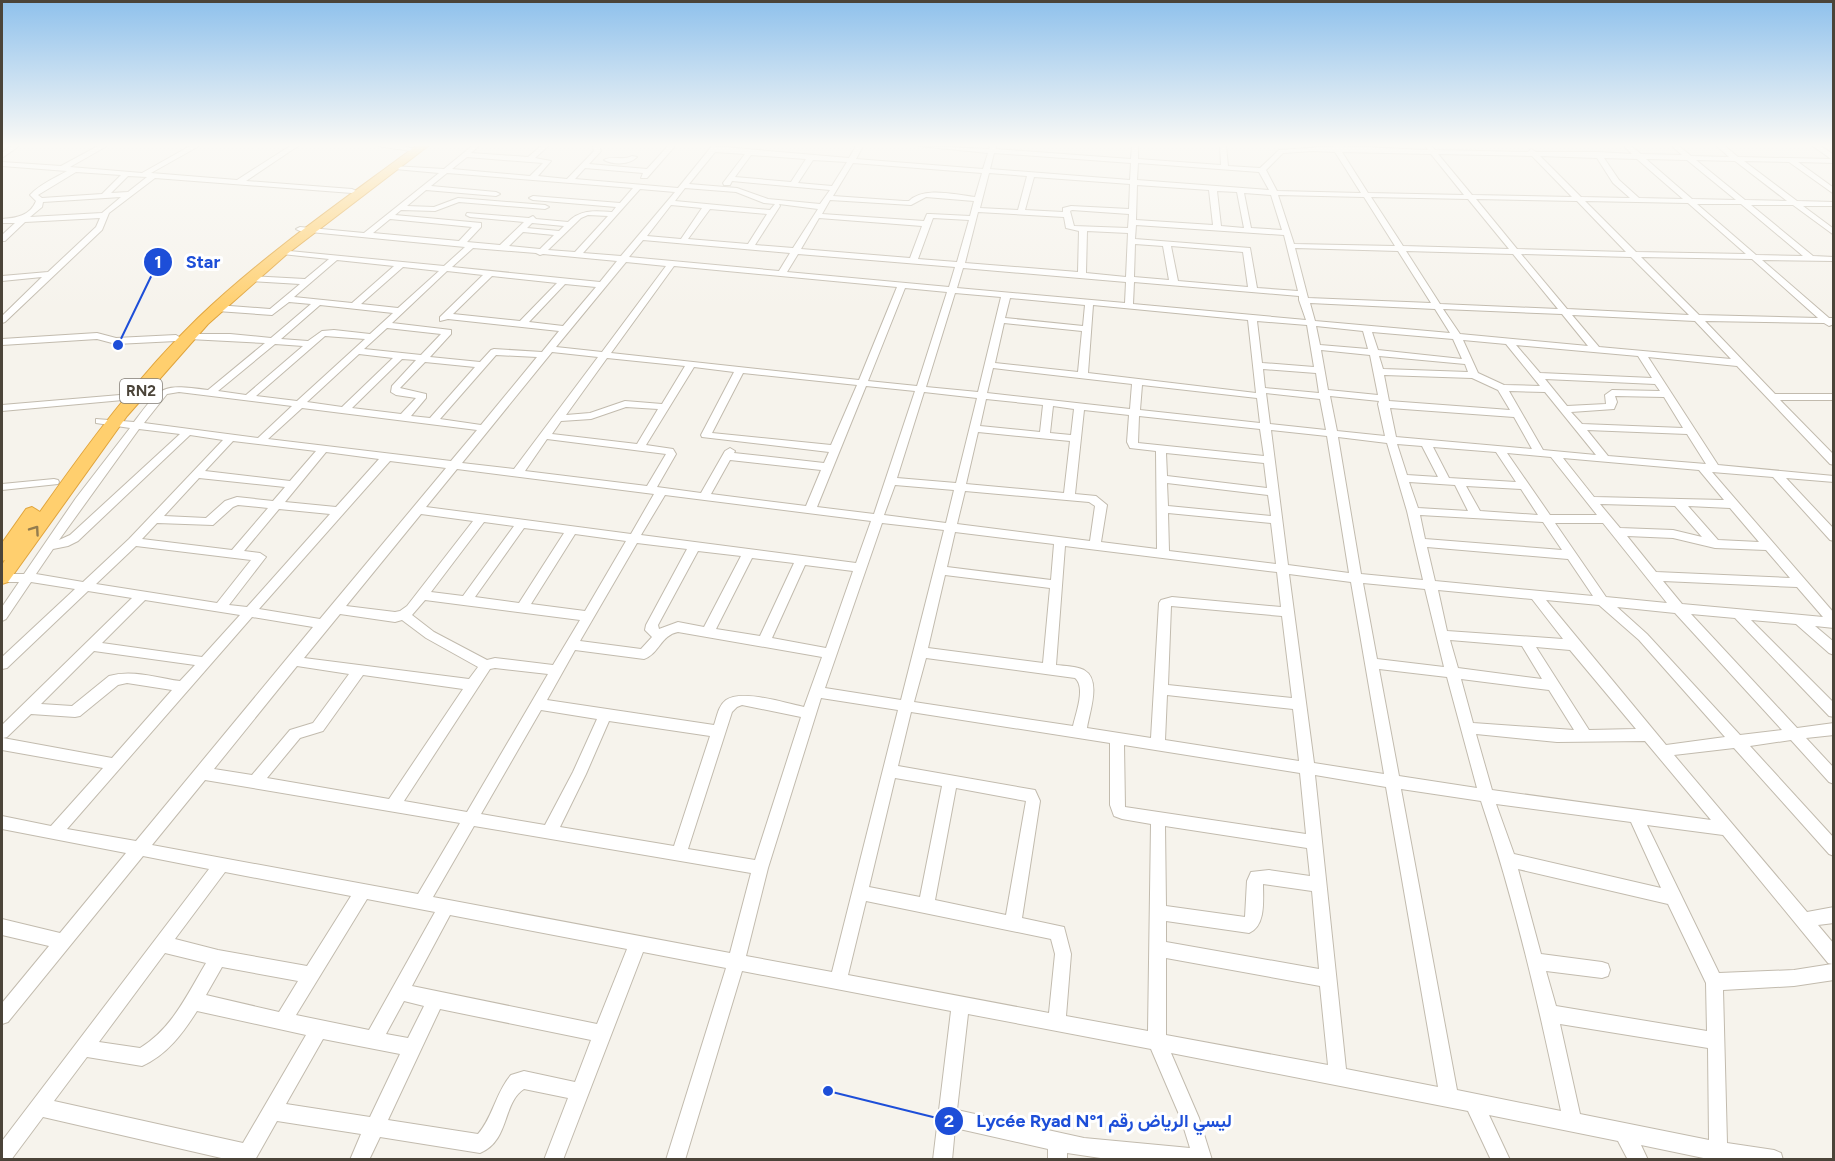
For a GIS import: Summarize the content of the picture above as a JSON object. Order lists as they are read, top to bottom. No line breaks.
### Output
{"streets":{"highway":["RN2"]},"places":["Star","Lycée Ryad N°1 ليسي الرياض رقم"]}
